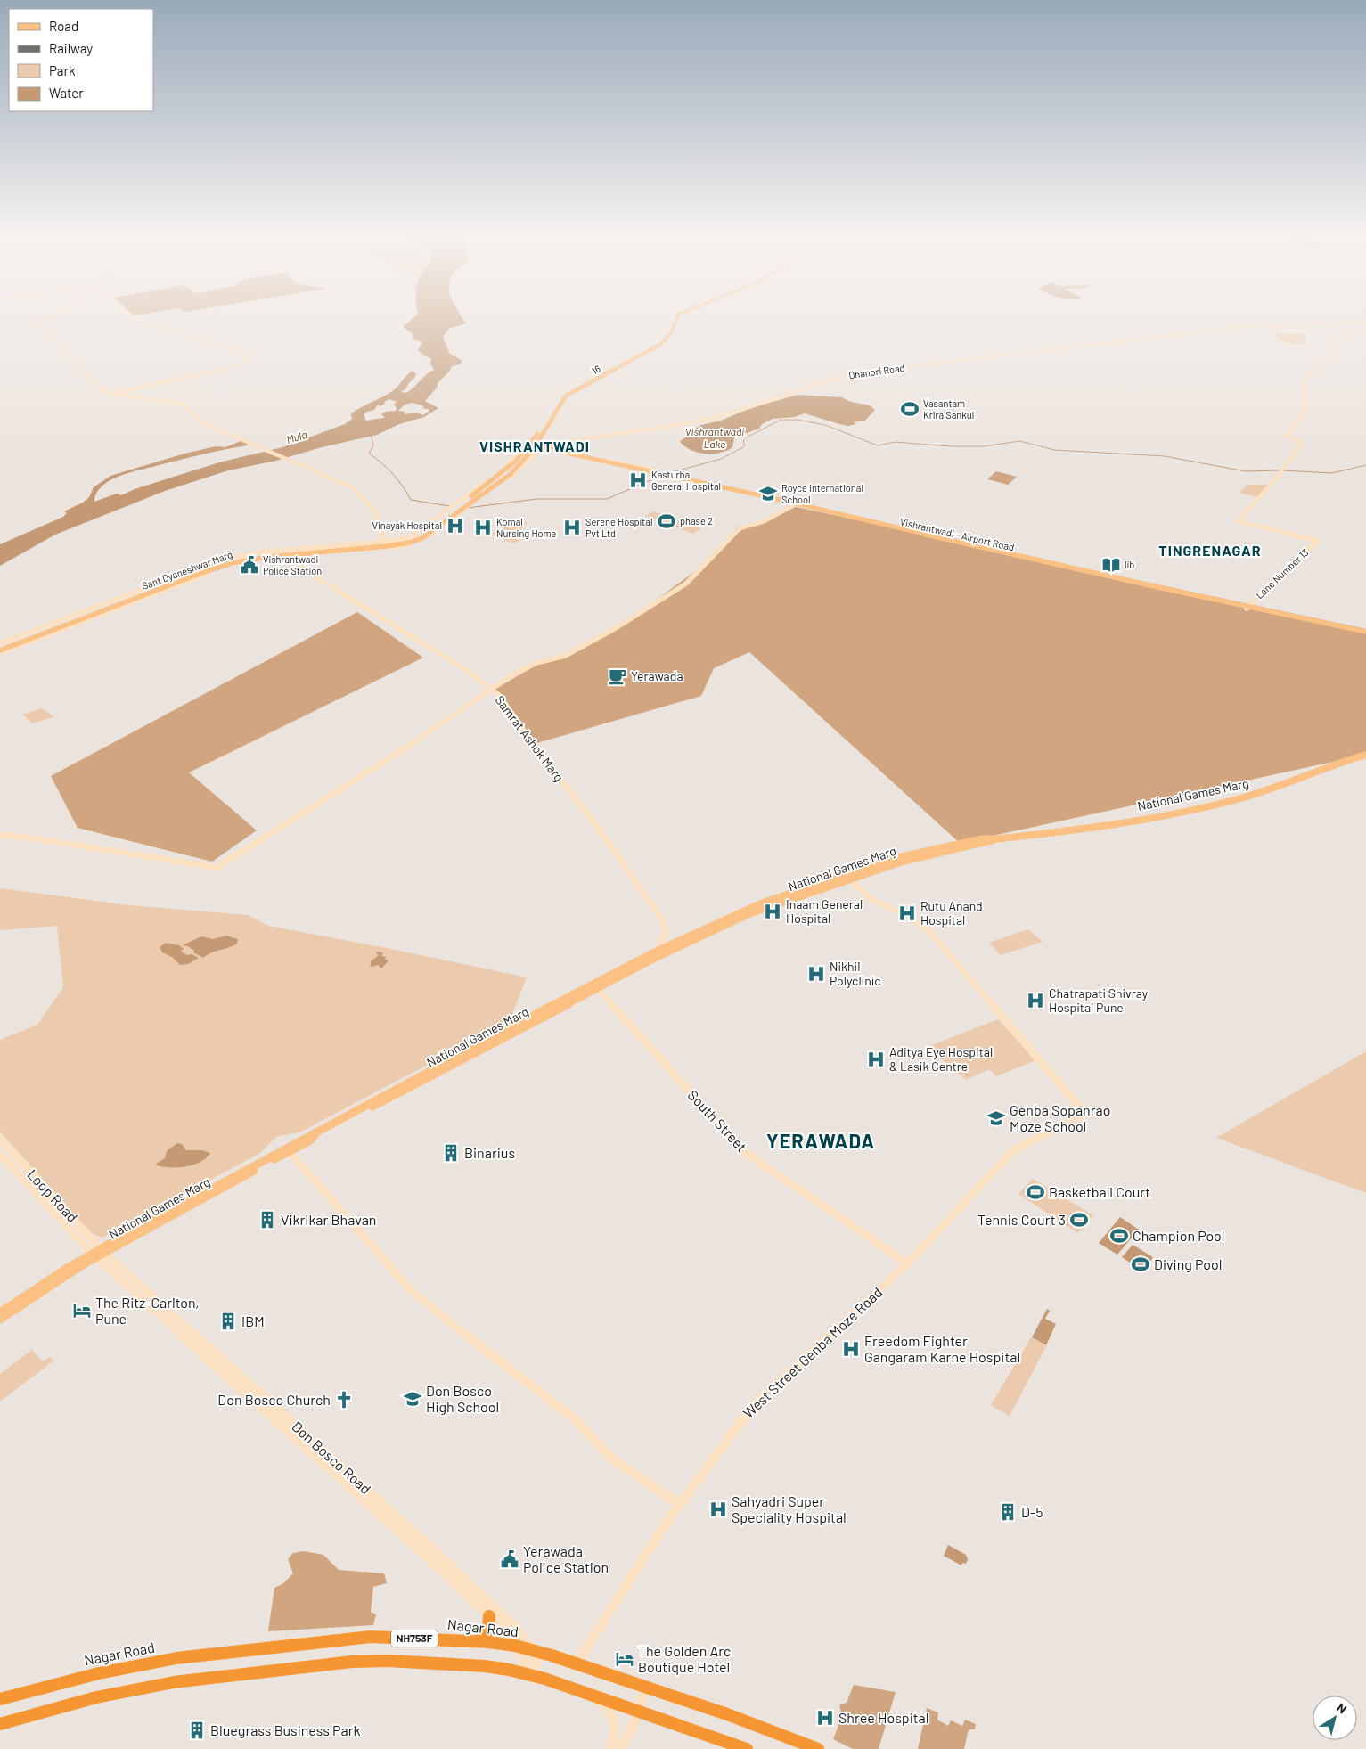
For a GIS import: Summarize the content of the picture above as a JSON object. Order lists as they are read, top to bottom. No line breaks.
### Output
{"streets":{"highway":["Nagar Road","NH753F"],"main road":["16","Vishrantwadi - Airport Road","Sant Dyaneshwar Marg","National Games Marg"],"street":["Dhanori Road","Lane Number 13","Samrat Ashok Marg","South Street","Loop Road","West Street Genba Moze Road","Don Bosco Road"]},"crossings":[["16","Sant Dyaneshwar Marg"],["Vishrantwadi - Airport Road","Sant Dyaneshwar Marg"],["Vishrantwadi - Airport Road","Lane Number 13"],["Sant Dyaneshwar Marg","Samrat Ashok Marg"],["Samrat Ashok Marg","National Games Marg"],["National Games Marg","South Street"],["National Games Marg","Loop Road"],["National Games Marg","West Street Genba Moze Road"],["National Games Marg","Don Bosco Road"],["South Street","West Street Genba Moze Road"],["Loop Road","Don Bosco Road"],["West Street Genba Moze Road","Nagar Road"],["Don Bosco Road","Nagar Road"],["Don Bosco Road","NH753F"]],"districts":["VISHRANTWADI","TINGRENAGAR","YERAWADA"],"water":["Vishrantwadi Lake","Mula"],"places":{"sports":["Vasantam Krira Sankul","phase 2","Basketball Court","Tennis Court 3","Champion Pool","Diving Pool"],"hospital":["Kasturba General Hospital","Vinayak Hospital","Komal Nursing Home","Serene Hospital Pvt Ltd","Inaam General Hospital","Rutu Anand Hospital","Nikhil Polyclinic","Chatrapati Shivray Hospital Pune","Aditya Eye Hospital & Lasik Centre","Freedom Fighter Gangaram Karne Hospital","Sahyadri Super Speciality Hospital","Shree Hospital"],"school or university":["Royce international School","Genba Sopanrao Moze School","Don Bosco High School"],"public building":["Vishrantwadi Police Station","Yerawada Police Station"],"library":["lib"],"cafe":["Yerawada"],"building":["Binarius","Vikrikar Bhavan","IBM","D-5","Bluegrass Business Park"],"hotel":["The Ritz-Carlton, Pune","The Golden Arc Boutique Hotel"],"church":["Don Bosco Church"]},"legend":["Road","Railway","Park","Water"],"north":"top right"}
